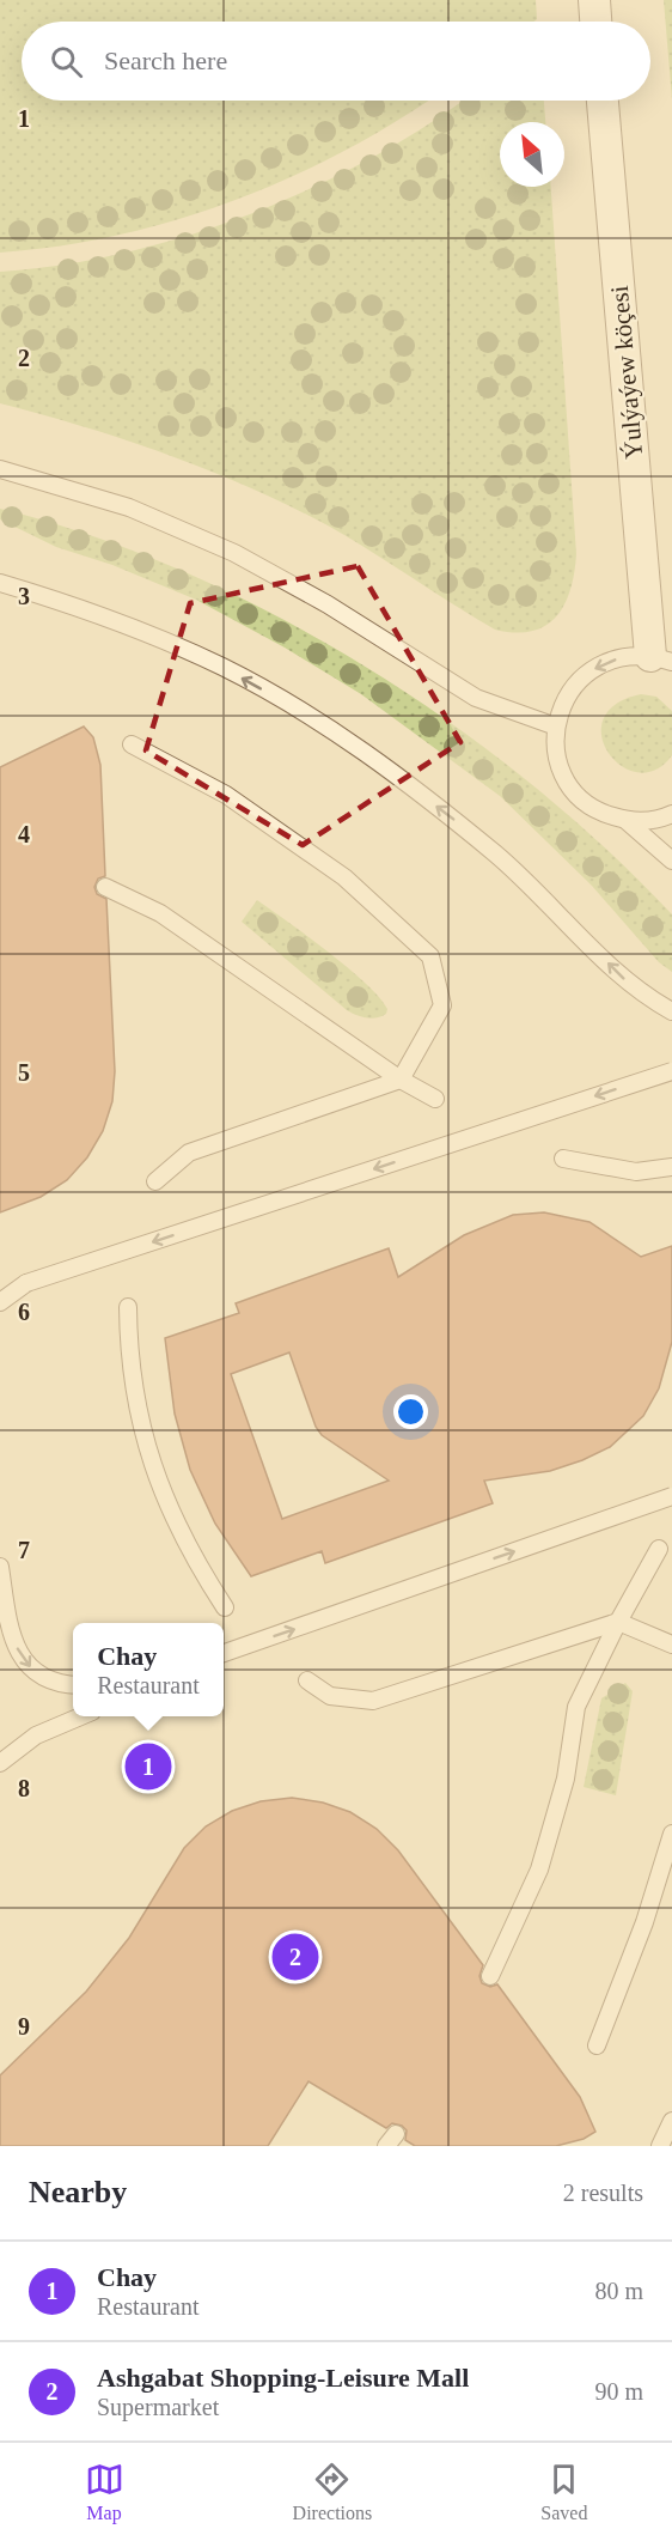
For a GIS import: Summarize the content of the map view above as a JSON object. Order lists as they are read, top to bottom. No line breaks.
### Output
{"streets":{"street":["Ýulýaýew köçesi"]},"north":"top left","page":{"search":"Search here","popup":["Chay","Restaurant"],"pins":["1","2"],"heading":["Nearby","2 results"],"list":[{"mark":"1","name":"Chay","note":"Restaurant","value":"80 m"},{"mark":"2","name":"Ashgabat Shopping-Leisure Mall","note":"Supermarket","value":"90 m"}],"nav":["Map","Directions","Saved"]},"grid":{"rows":["1","2","3","4","5","6","7","8","9"]}}
